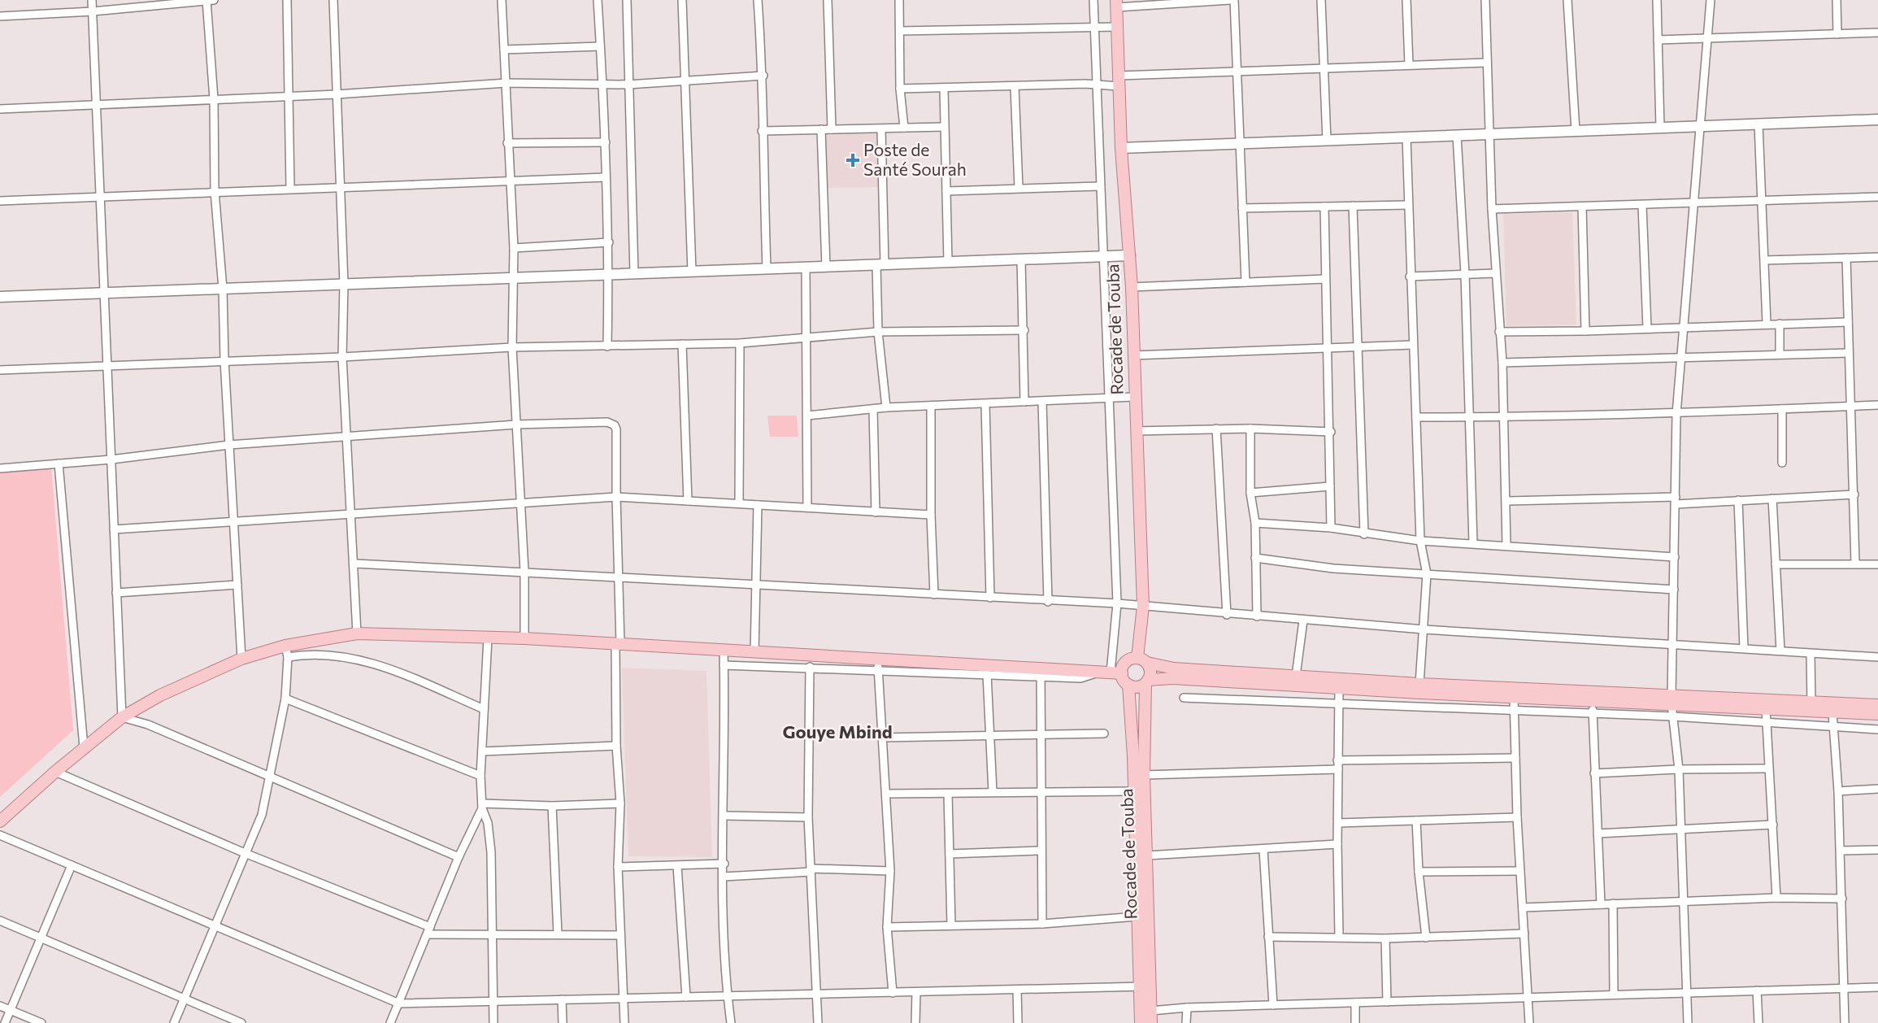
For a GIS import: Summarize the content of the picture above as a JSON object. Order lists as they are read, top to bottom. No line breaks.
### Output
{"streets":{"main road":["Rocade de Touba"]},"districts":["Gouye Mbind"],"places":{"health":["Poste de Santé Sourah"]}}
